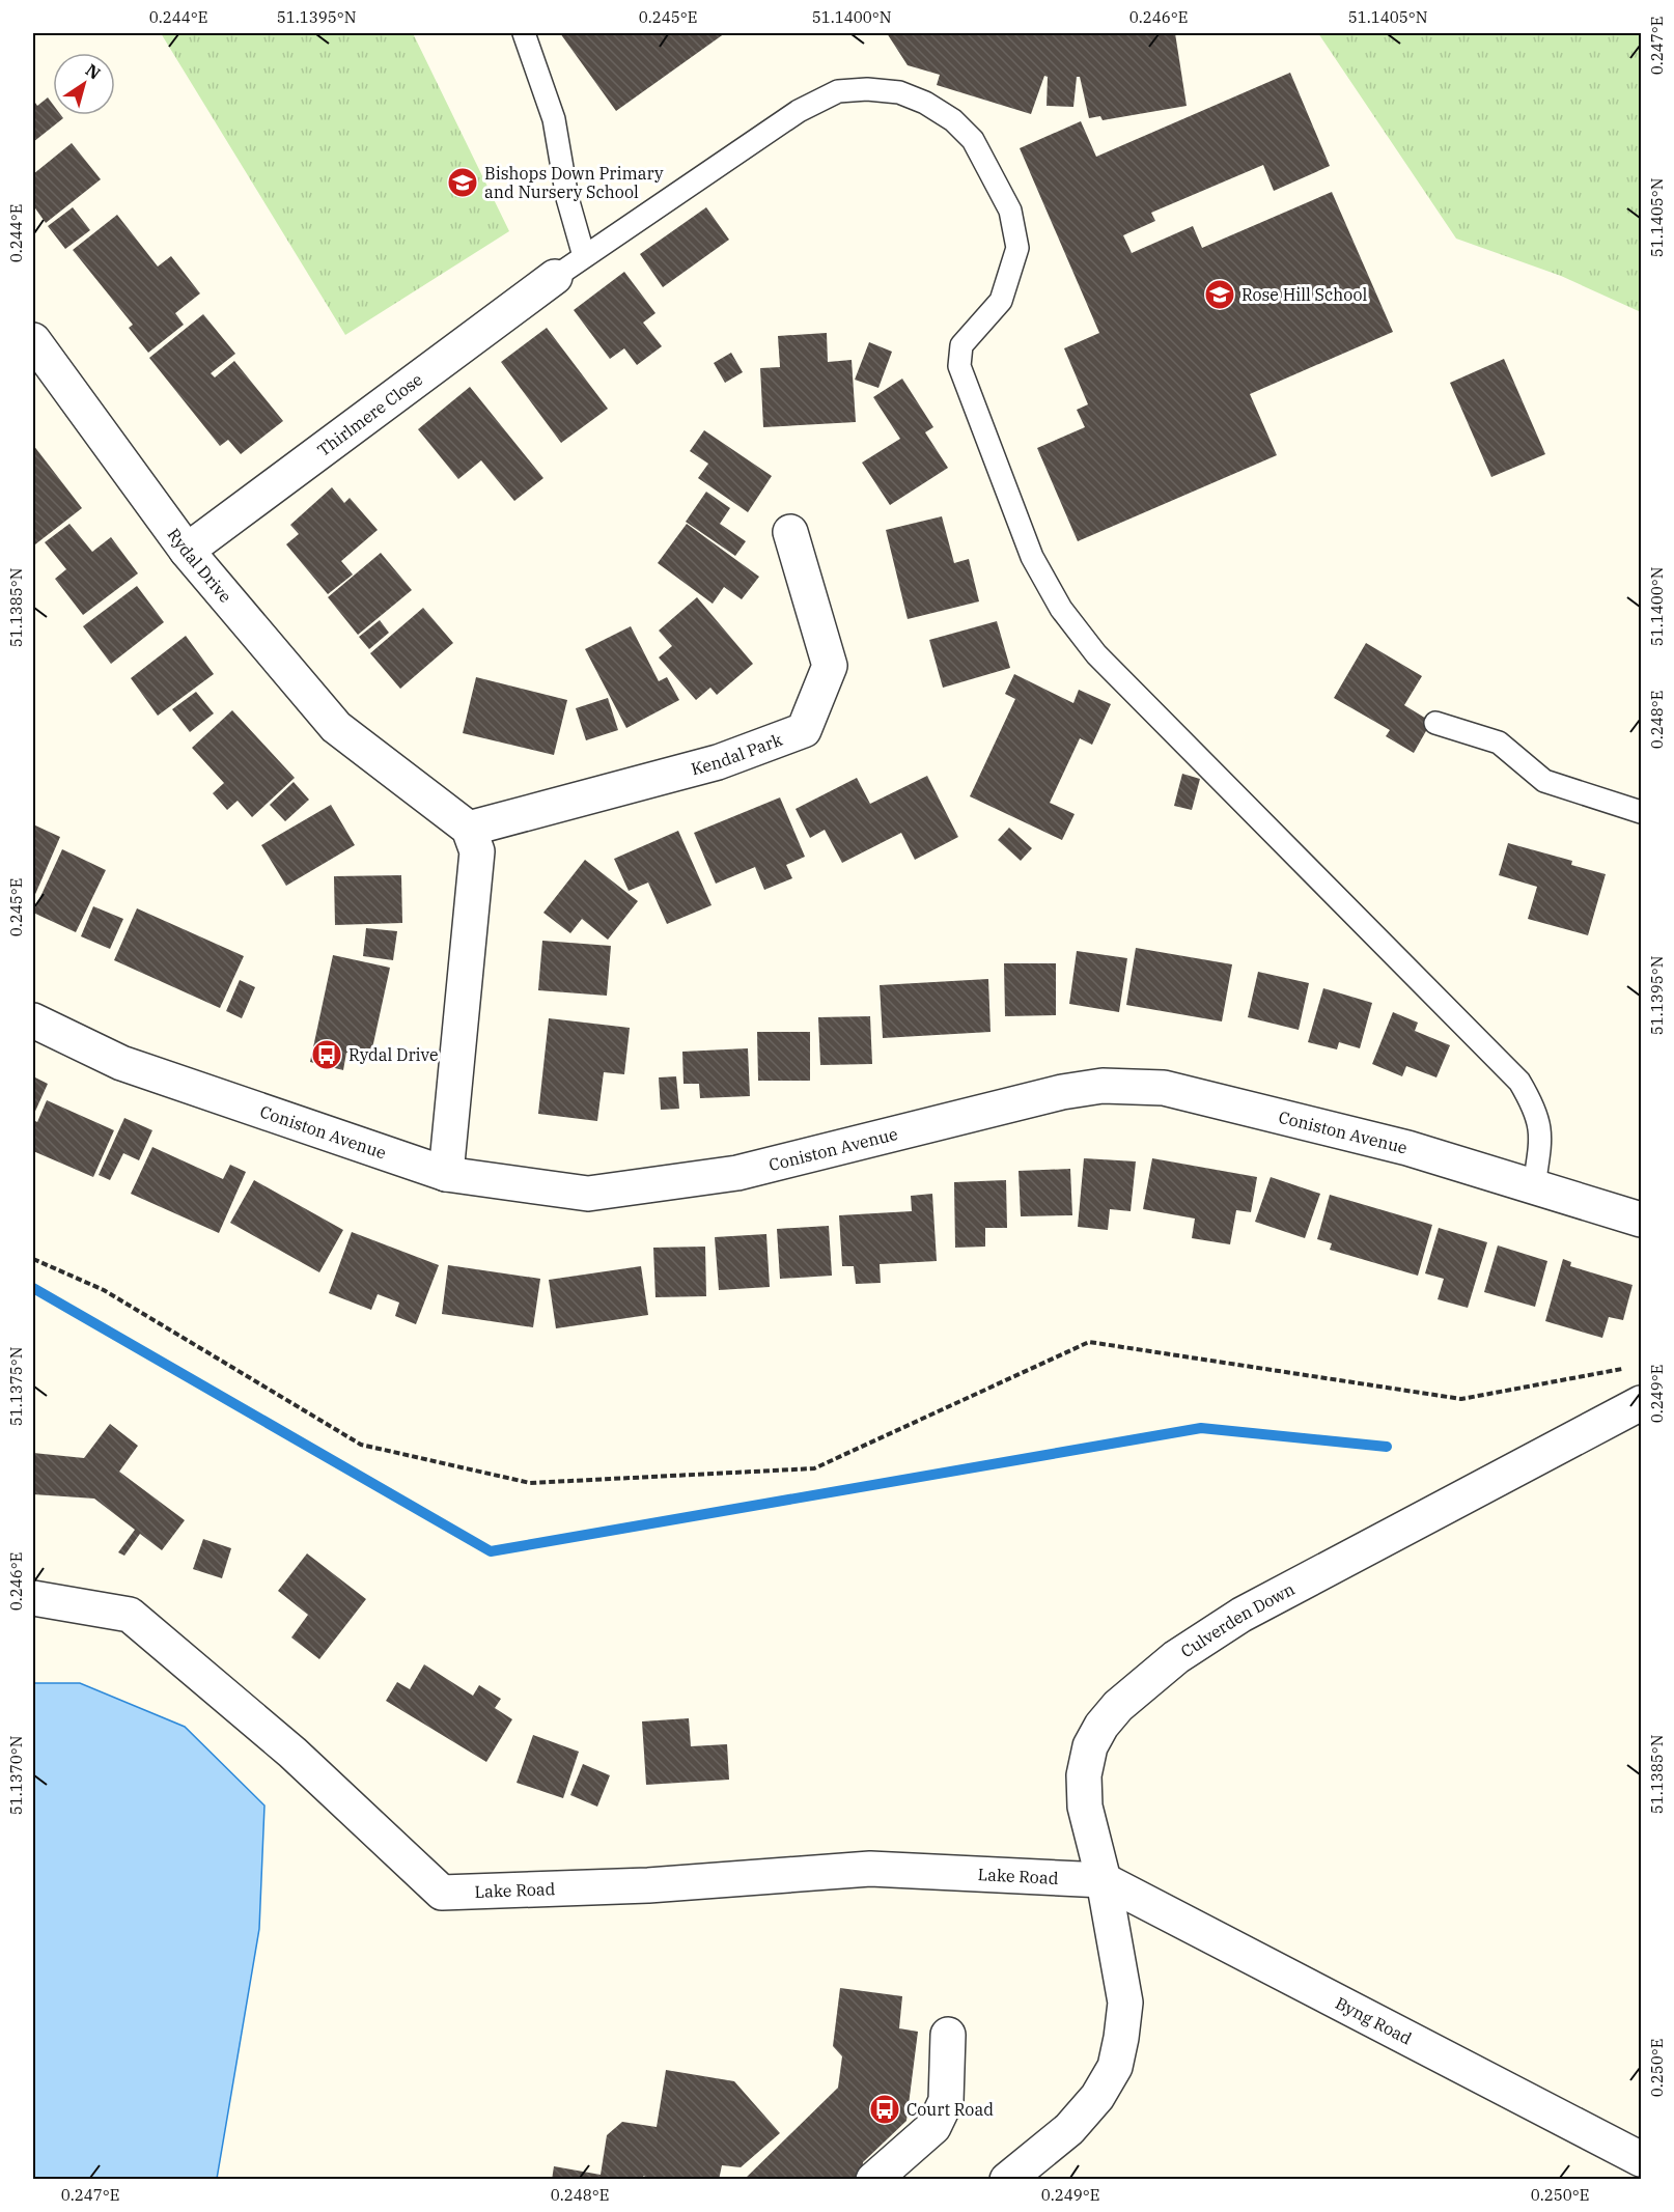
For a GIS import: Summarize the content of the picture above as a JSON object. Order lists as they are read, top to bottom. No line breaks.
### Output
{"streets":{"street":["Thirlmere Close","Rydal Drive","Kendal Park","Coniston Avenue","Culverden Down","Lake Road","Byng Road"]},"crossings":[["Thirlmere Close","Rydal Drive"],["Rydal Drive","Kendal Park"],["Culverden Down","Lake Road"],["Culverden Down","Byng Road"],["Lake Road","Byng Road"]],"places":{"school or university":["Bishops Down Primary and Nursery School","Rose Hill School"],"bus stop":["Rydal Drive","Court Road"]},"north":"top right","coordinates":["0.244°E","51.1395°N","0.245°E","51.1400°N","0.246°E","51.1405°N","0.247°E","51.1385°N","0.248°E","51.1375°N","0.249°E","51.1370°N","0.250°E"]}
